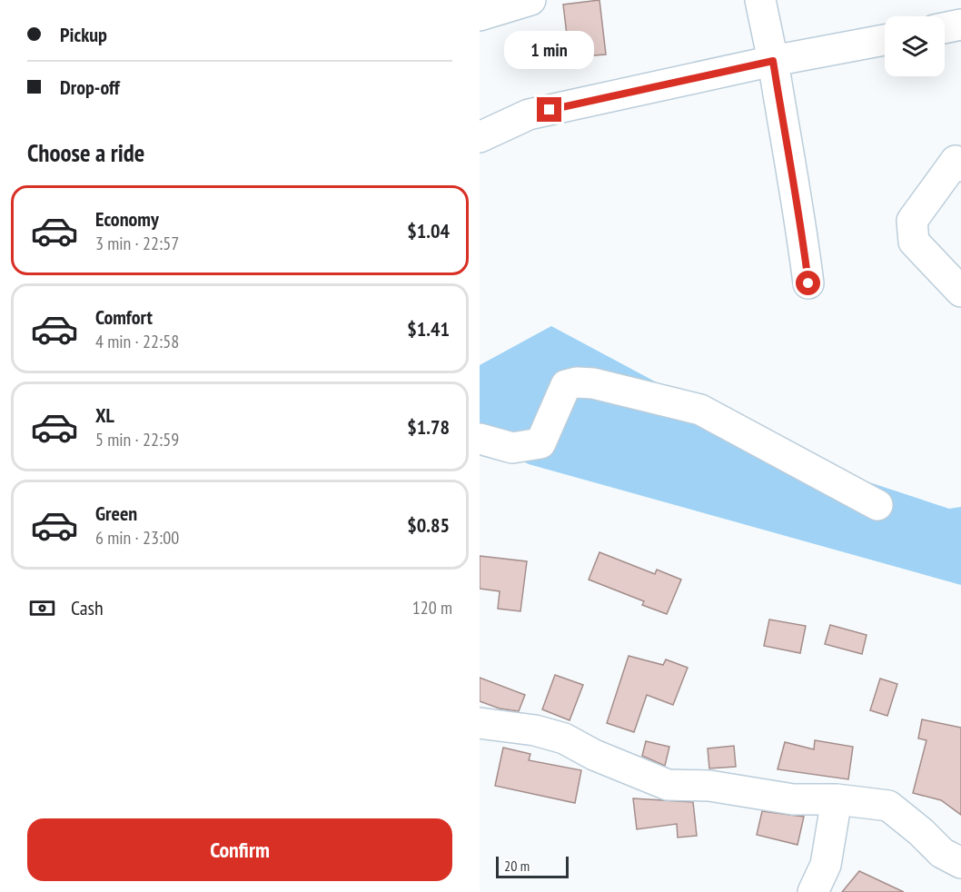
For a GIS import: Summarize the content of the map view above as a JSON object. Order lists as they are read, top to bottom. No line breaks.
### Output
{"scale_bar":"20 m","page":{"banner":["Pickup","Drop-off"],"bubble":"1 min","heading":"Choose a ride","list":[{"name":"Economy","note":"3 min · 22:57","value":"$1.04"},{"name":"Comfort","note":"4 min · 22:58","value":"$1.41"},{"name":"XL","note":"5 min · 22:59","value":"$1.78"},{"name":"Green","note":"6 min · 23:00","value":"$0.85"}],"pay":["Cash","120 m"],"buttons":"Confirm","scale":"20 m"}}
